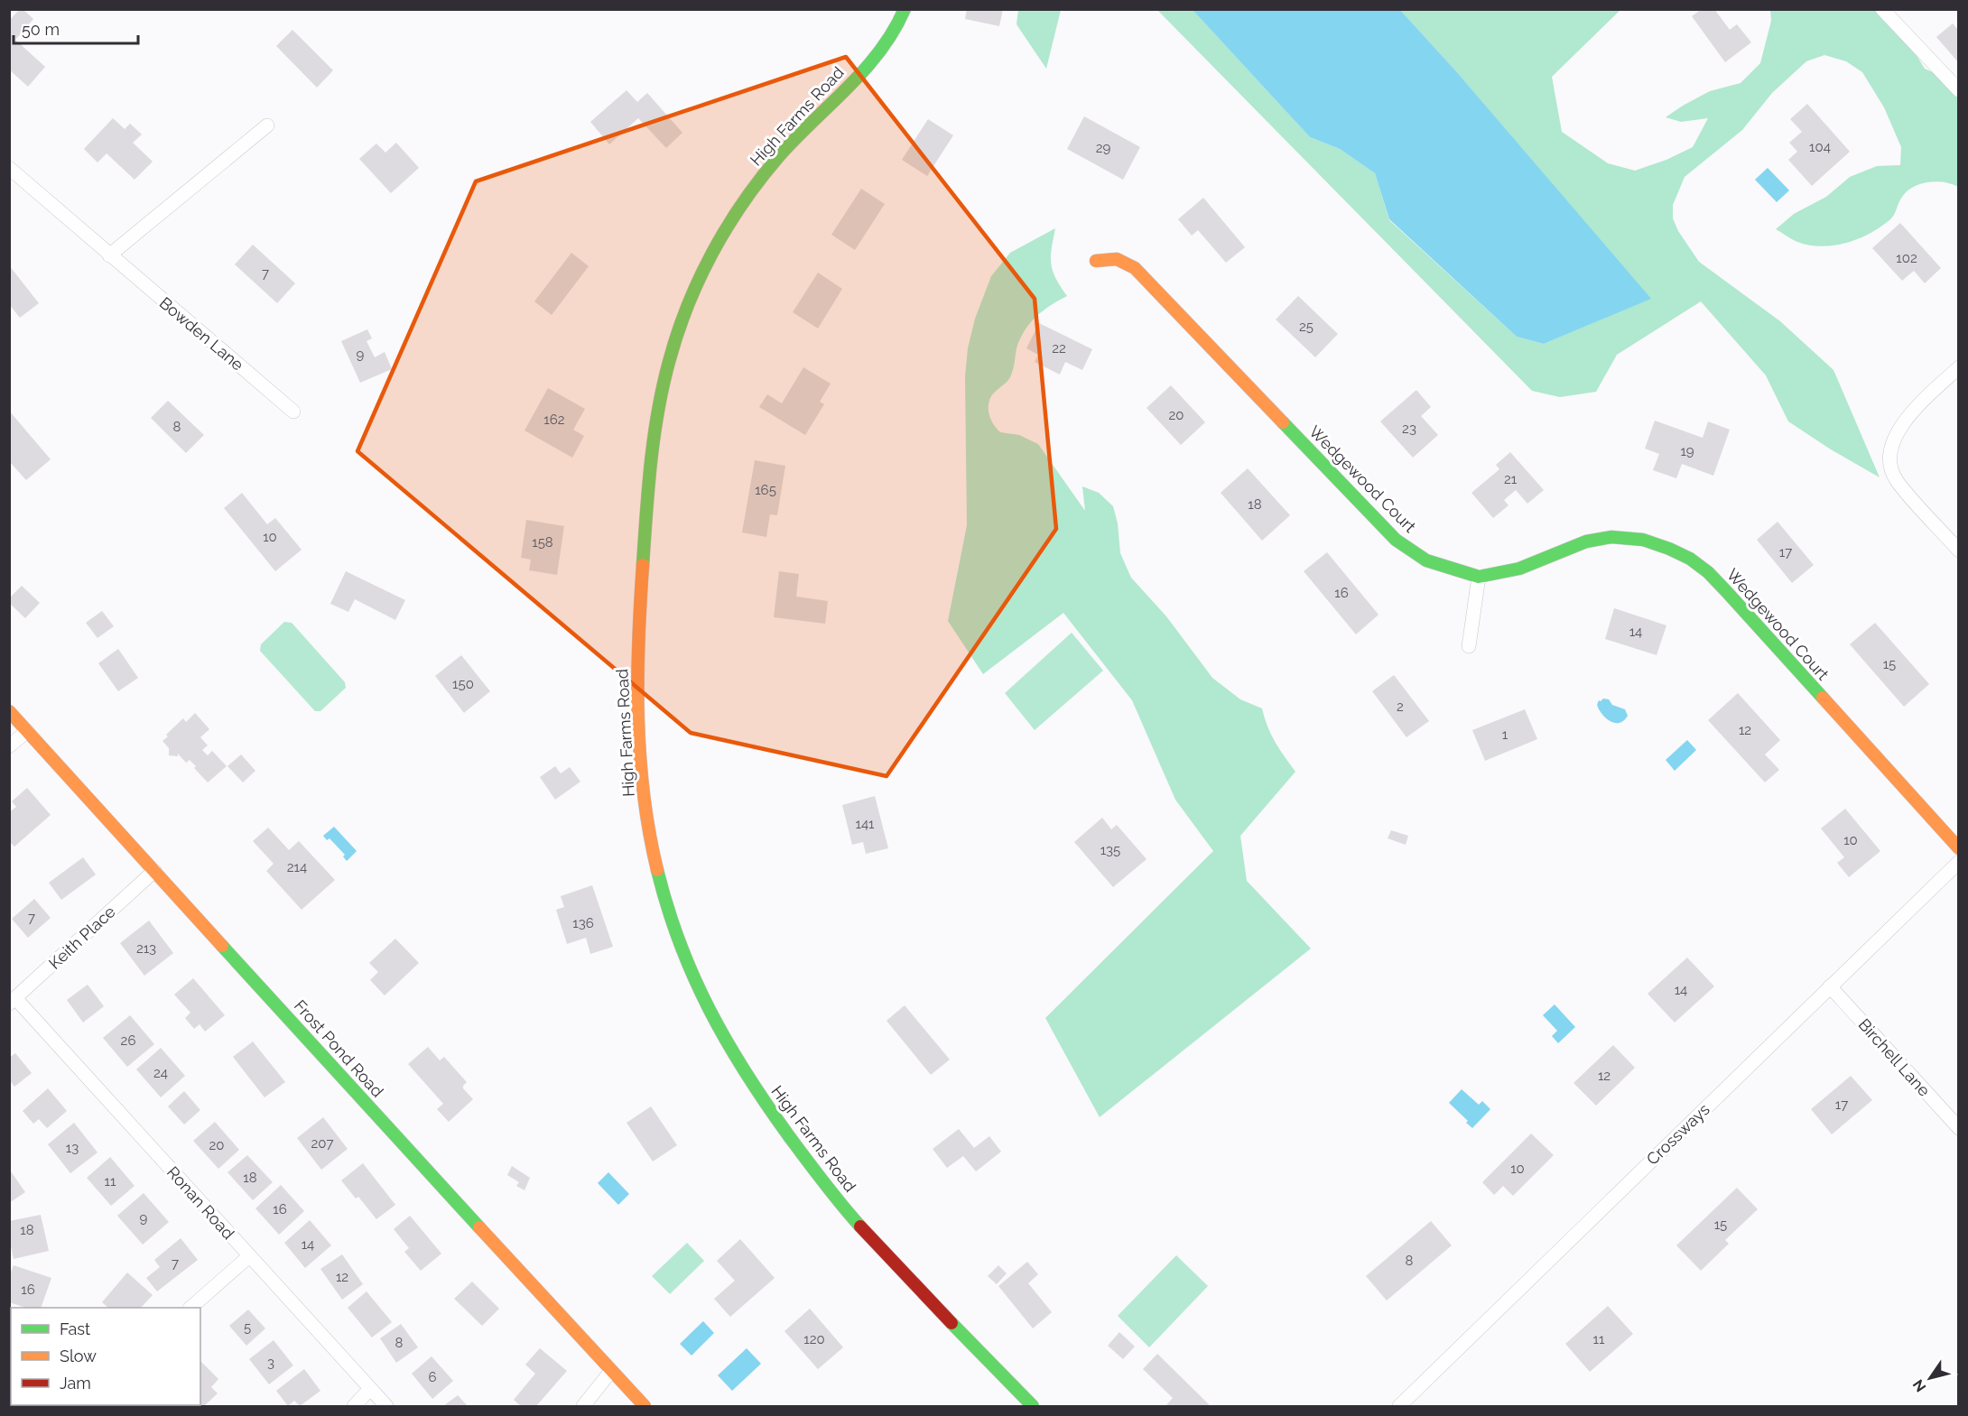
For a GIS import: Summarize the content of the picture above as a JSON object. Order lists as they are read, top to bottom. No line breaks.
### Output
{"streets":{"street":["High Farms Road","Bowden Lane","Wedgewood Court","Keith Place","Frost Pond Road","Birchell Lane","Crossways","Ronan Road"]},"crossings":[["Keith Place","Frost Pond Road"],["Keith Place","Ronan Road"],["Birchell Lane","Crossways"]],"house_numbers":["104","29","102","7","25","22","9","20","162","8","23","19","21","165","18","10","158","17","16","14","15","150","2","12","1","141","10","135","214","7","136","213","14","26","24","12","17","207","20","13","10","18","11","16","9","15","18","14","8","7","12","16","5","120","11","8","3","6"],"legend":["Fast","Slow","Jam"],"scale_bar":"50 m","north":"bottom left"}
